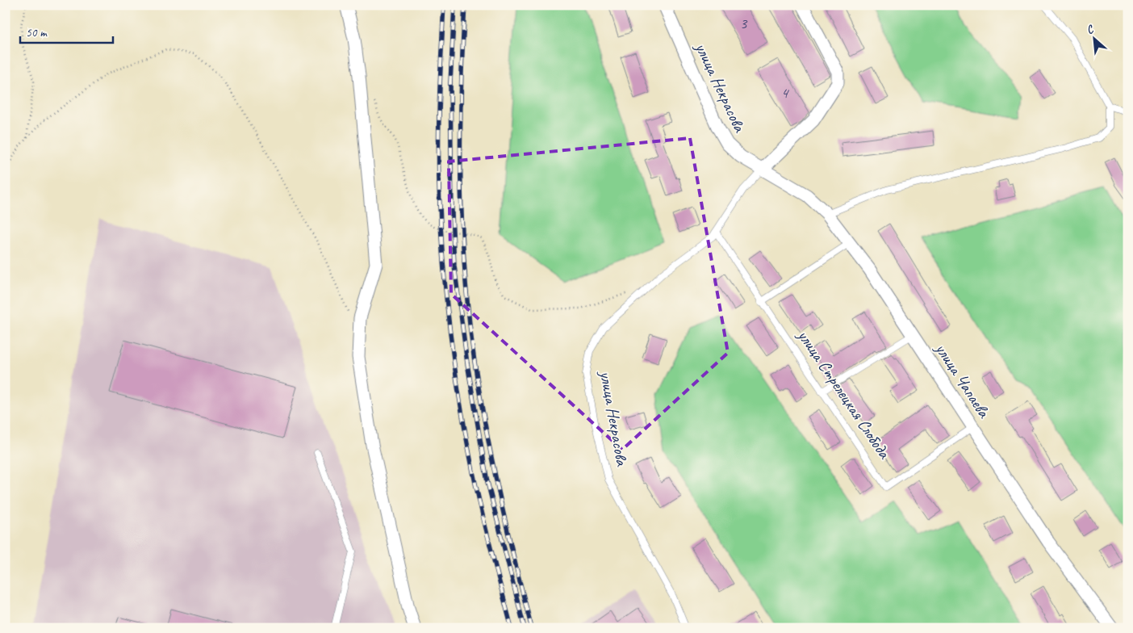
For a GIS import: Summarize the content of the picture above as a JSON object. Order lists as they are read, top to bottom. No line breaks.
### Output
{"streets":{"street":["улица Некрасова","улица Чапаева"],"lane":["улица Стрелецкая Слобода"]},"crossings":[["улица Некрасова","улица Чапаева"],["улица Некрасова","улица Стрелецкая Слобода"],["улица Чапаева","улица Стрелецкая Слобода"]],"house_numbers":["3","4"],"scale_bar":"50 m","north":"top left"}
